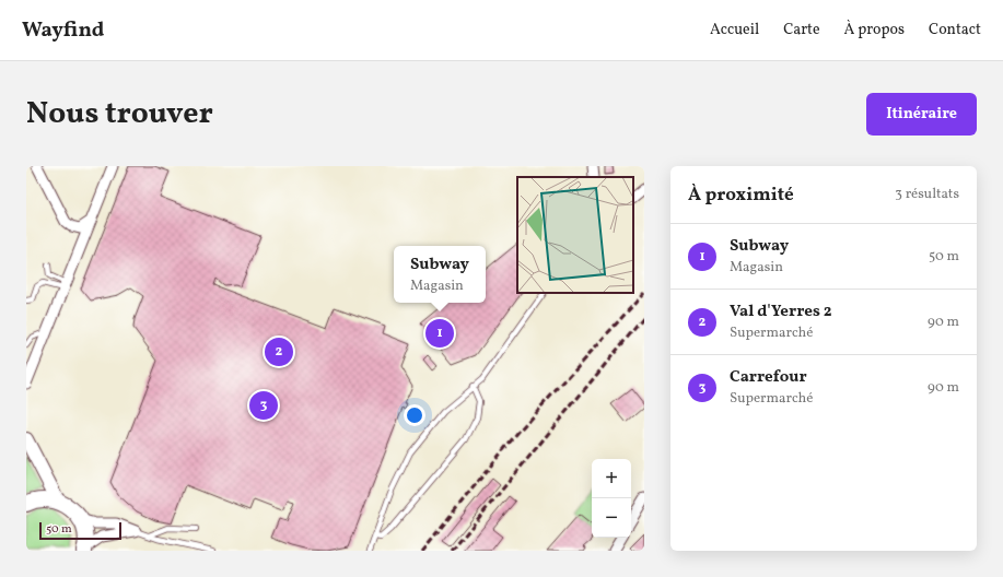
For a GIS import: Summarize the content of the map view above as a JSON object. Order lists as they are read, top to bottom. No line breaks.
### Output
{"scale_bar":"50 m","page":{"header":"Wayfind","nav":["Accueil","Carte","À propos","Contact"],"title":"Nous trouver","buttons":"Itinéraire","heading":["À proximité","3 résultats"],"list":[{"mark":"1","name":"Subway","note":"Magasin","value":"50 m"},{"mark":"2","name":"Val d'Yerres 2","note":"Supermarché","value":"90 m"},{"mark":"3","name":"Carrefour","note":"Supermarché","value":"90 m"}],"popup":["Subway","Magasin"],"pins":["1","2","3"],"map_buttons":["+","−"],"scale":"50 m"}}
